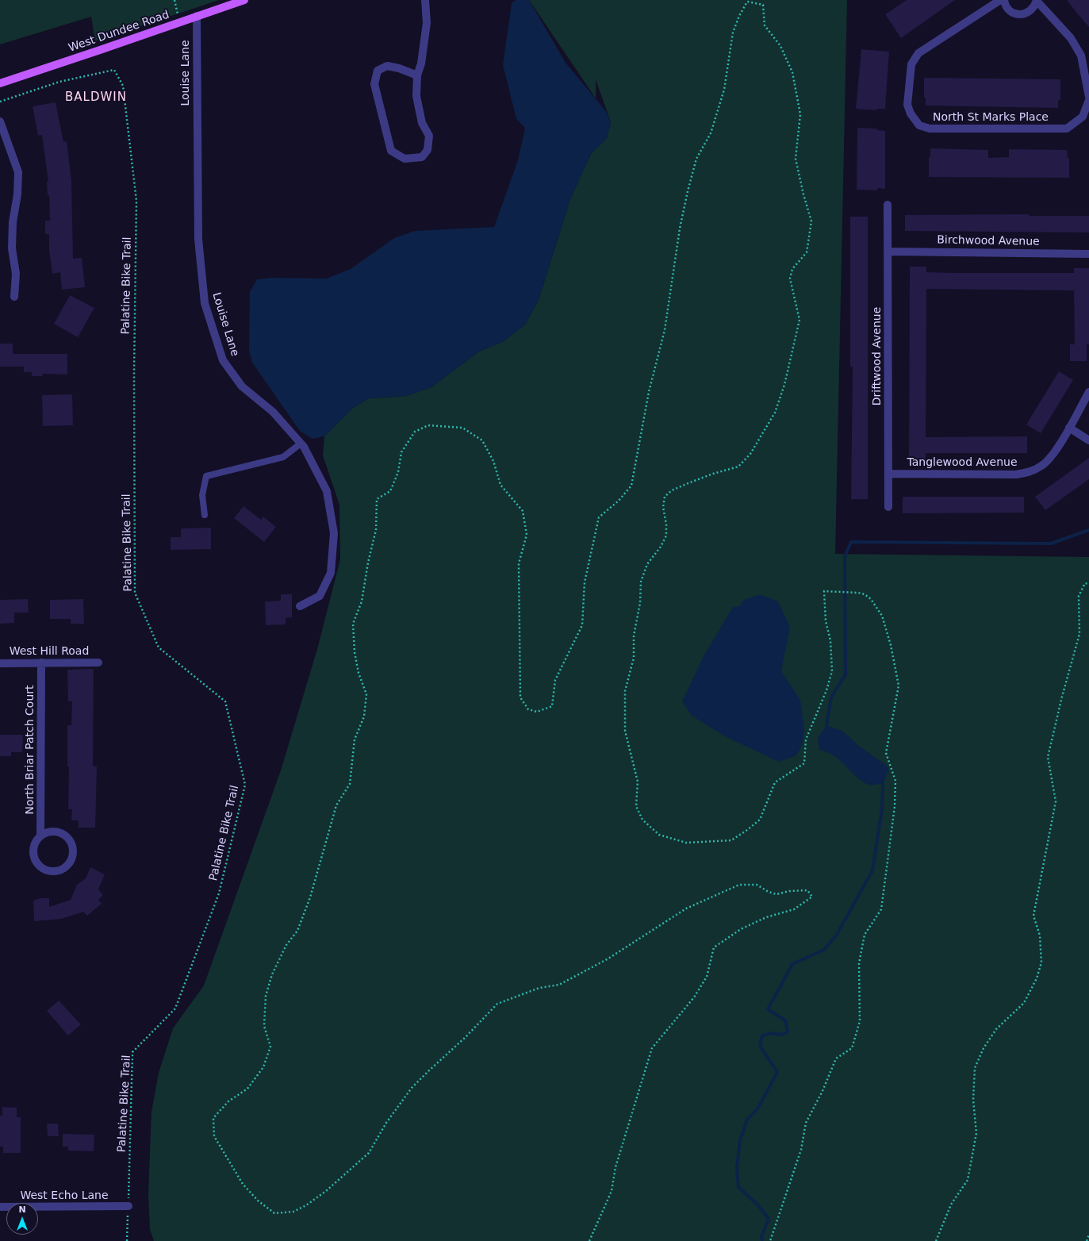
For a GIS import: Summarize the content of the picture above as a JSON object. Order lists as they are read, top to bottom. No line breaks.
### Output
{"streets":{"main road":["West Dundee Road"],"street":["Louise Lane","North St Marks Place","Birchwood Avenue","Driftwood Avenue","Tanglewood Avenue","West Hill Road","North Briar Patch Court","West Echo Lane"],"path":["Palatine Bike Trail"]},"crossings":[["West Dundee Road","Louise Lane"],["Birchwood Avenue","Driftwood Avenue"],["Palatine Bike Trail","West Echo Lane"],["Driftwood Avenue","Tanglewood Avenue"],["West Hill Road","North Briar Patch Court"]],"districts":["BALDWIN"],"north":"top"}
